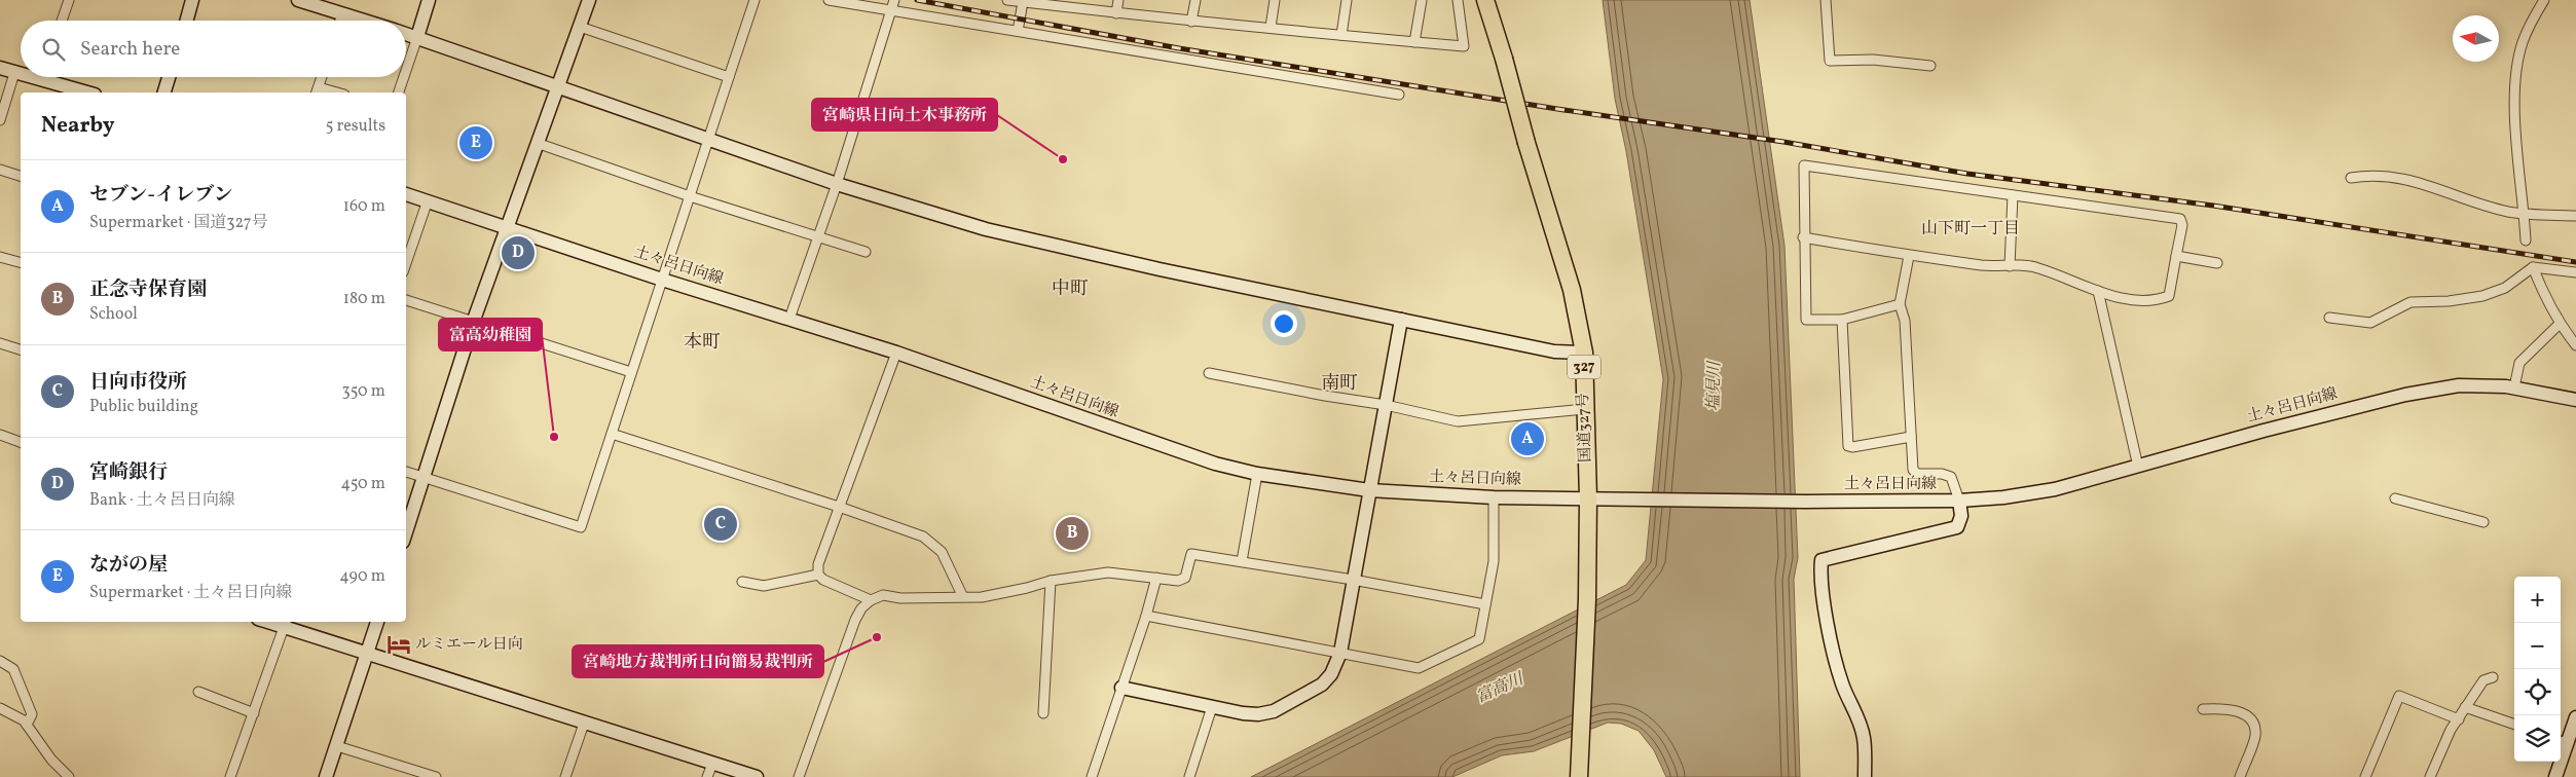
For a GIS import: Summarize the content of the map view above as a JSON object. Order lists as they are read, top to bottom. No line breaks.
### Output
{"streets":{"highway":["327","国道327号"],"street":["土々呂日向線"]},"crossings":[["土々呂日向線","国道327号"]],"districts":["山下町一丁目","中町","本町","南町"],"water":["塩見川","富高川"],"places":{"other":["宮崎県日向土木事務所","富高幼稚園","宮崎地方裁判所日向簡易裁判所"],"hotel":["ルミエール日向"]},"north":"left","page":{"search":"Search here","heading":["Nearby","5 results"],"pins":["E","D","A","C","B"],"list":[{"mark":"A","name":"セブン-イレブン","note":"Supermarket · 国道327号","value":"160 m"},{"mark":"B","name":"正念寺保育園","note":"School","value":"180 m"},{"mark":"C","name":"日向市役所","note":"Public building","value":"350 m"},{"mark":"D","name":"宮崎銀行","note":"Bank · 土々呂日向線","value":"450 m"},{"mark":"E","name":"ながの屋","note":"Supermarket · 土々呂日向線","value":"490 m"}],"map_buttons":["+","−"]}}
